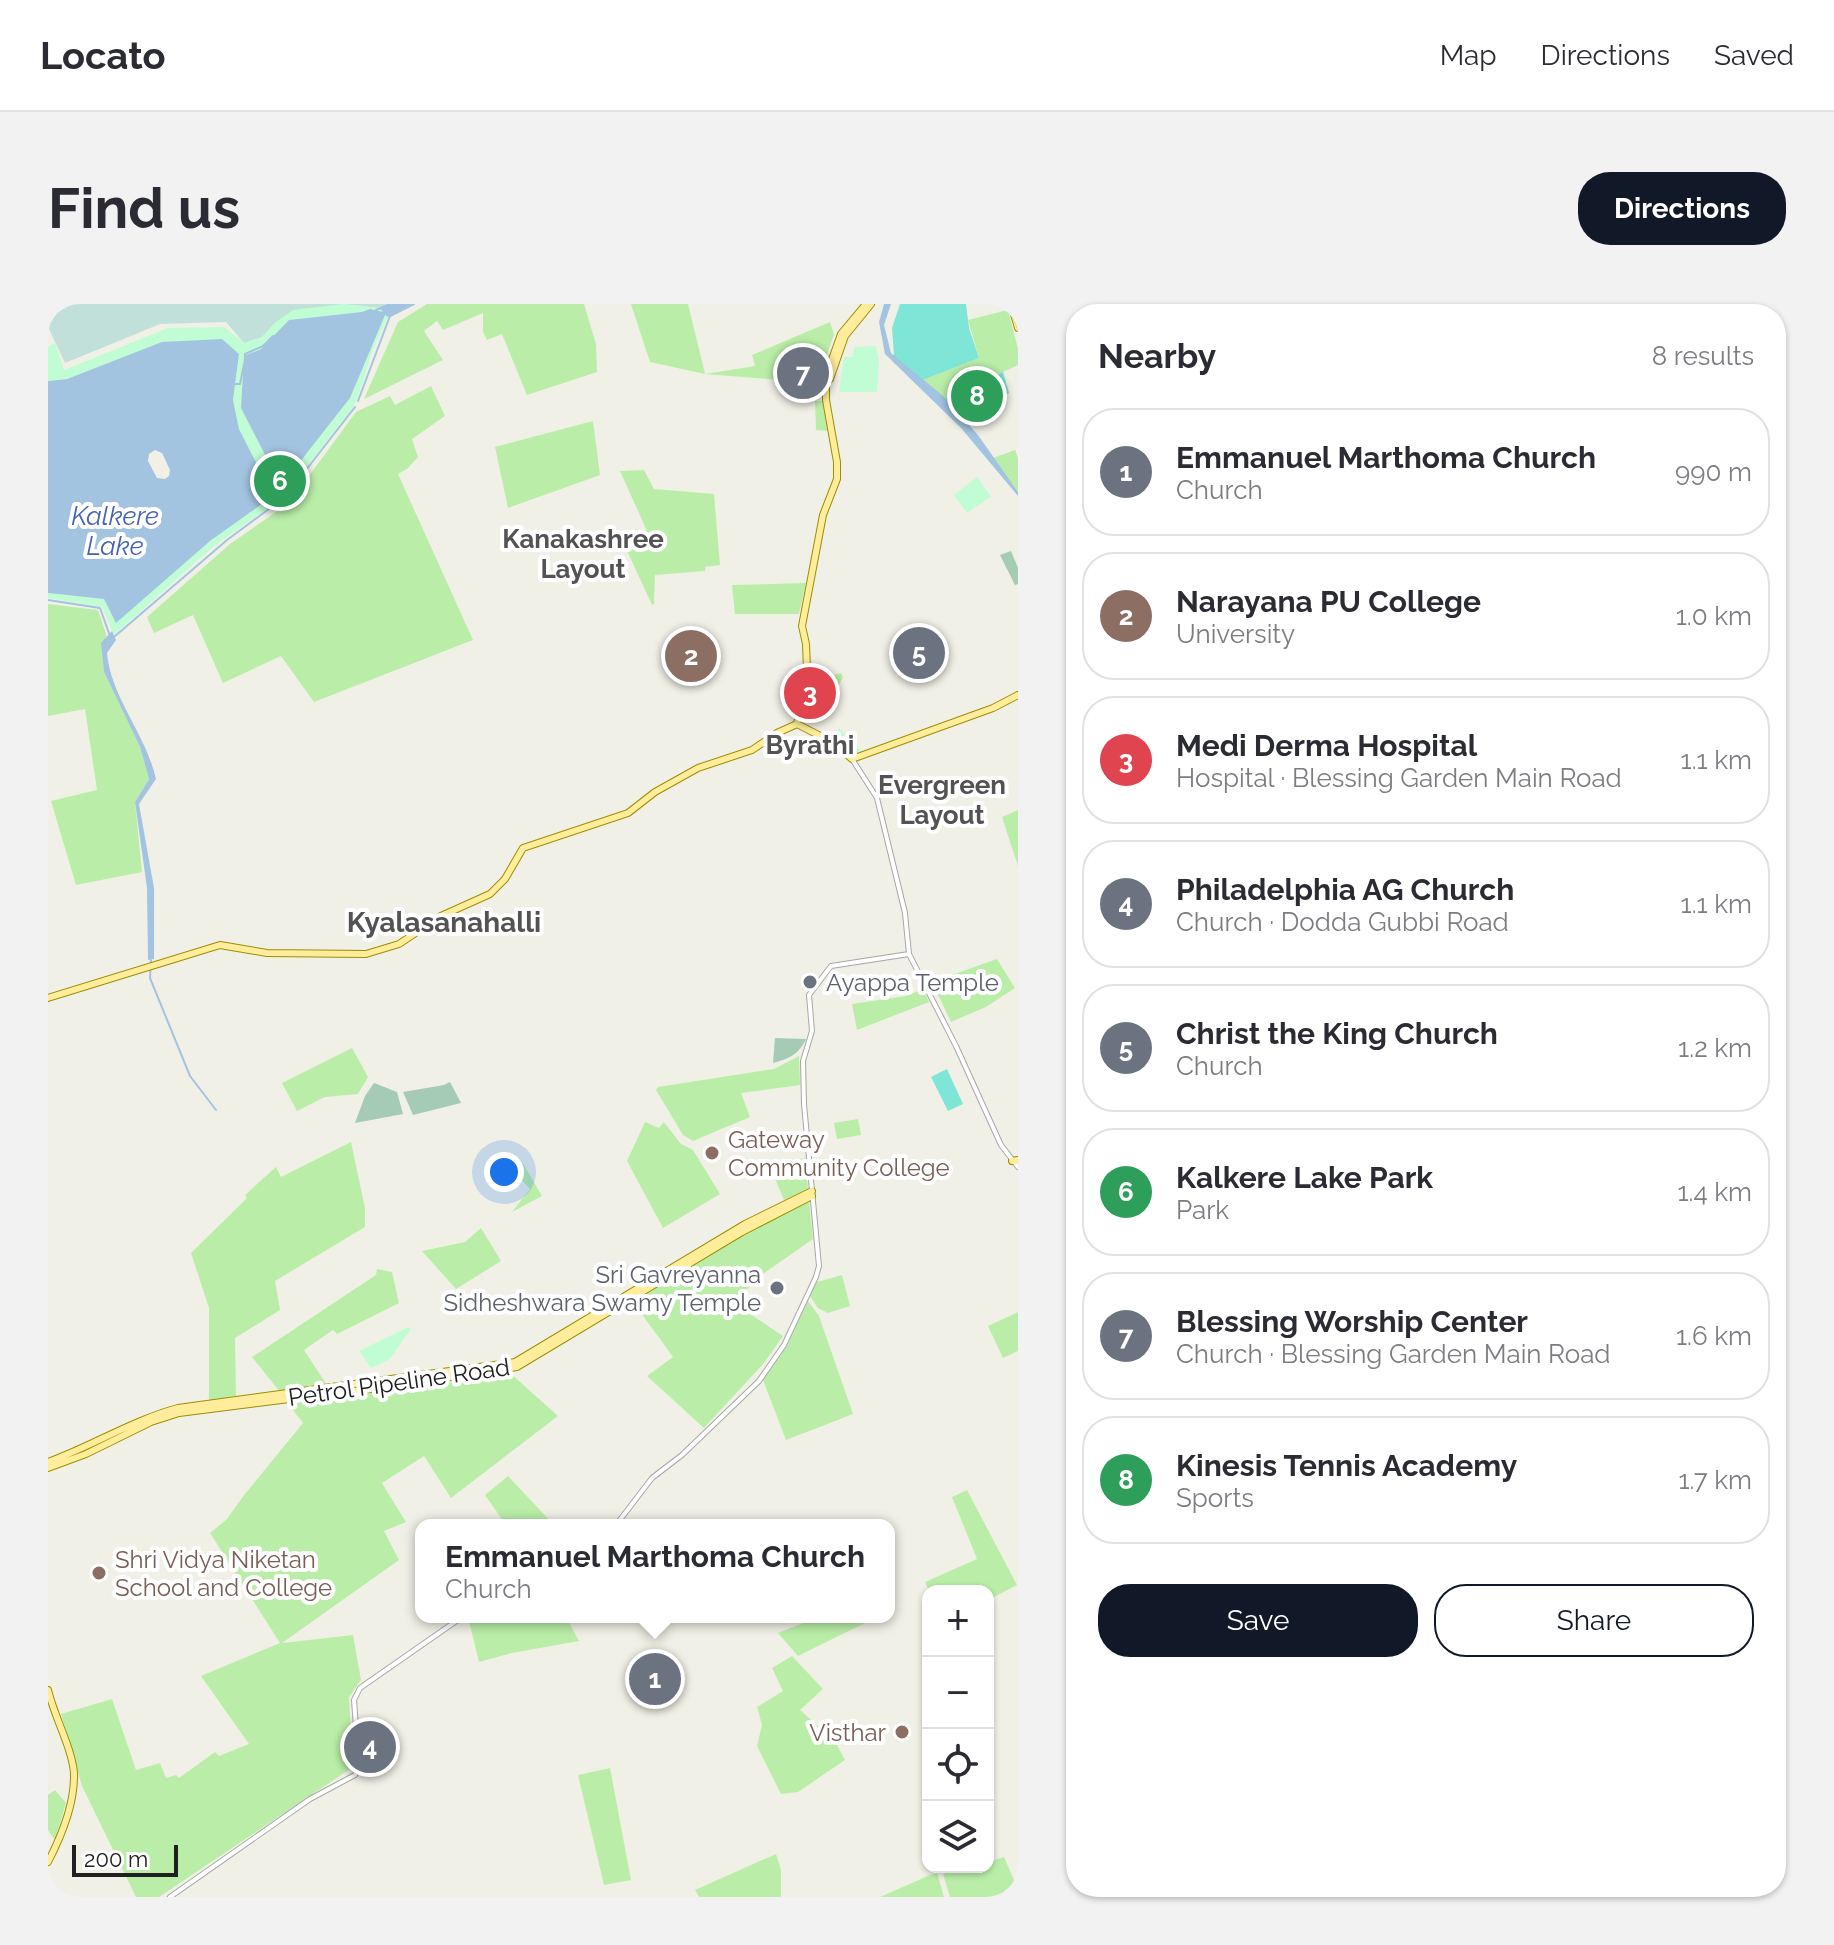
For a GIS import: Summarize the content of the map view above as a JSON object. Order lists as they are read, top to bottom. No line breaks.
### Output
{"streets":{"main road":["Petrol Pipeline Road"]},"districts":["Kanakashree Layout","Byrathi","Evergreen Layout","Kyalasanahalli"],"water":["Kalkere Lake"],"places":["Ayappa Temple","Gateway Community College","Sri Gavreyanna Sidheshwara Swamy Temple","Shri Vidya Niketan School and College","Visthar"],"scale_bar":"200 m","page":{"header":"Locato","nav":["Map","Directions","Saved"],"buttons":["Directions",["Save","Share"]],"title":"Find us","heading":["Nearby","8 results"],"pins":["7","8","6","5","2","3","1","4"],"list":[{"mark":"1","name":"Emmanuel Marthoma Church","note":"Church","value":"990 m"},{"mark":"2","name":"Narayana PU College","note":"University","value":"1.0 km"},{"mark":"3","name":"Medi Derma Hospital","note":"Hospital · Blessing Garden Main Road","value":"1.1 km"},{"mark":"4","name":"Philadelphia AG Church","note":"Church · Dodda Gubbi Road","value":"1.1 km"},{"mark":"5","name":"Christ the King Church","note":"Church","value":"1.2 km"},{"mark":"6","name":"Kalkere Lake Park","note":"Park","value":"1.4 km"},{"mark":"7","name":"Blessing Worship Center","note":"Church · Blessing Garden Main Road","value":"1.6 km"},{"mark":"8","name":"Kinesis Tennis Academy","note":"Sports","value":"1.7 km"}],"popup":["Emmanuel Marthoma Church","Church"],"map_buttons":["+","−"],"scale":"200 m"}}
